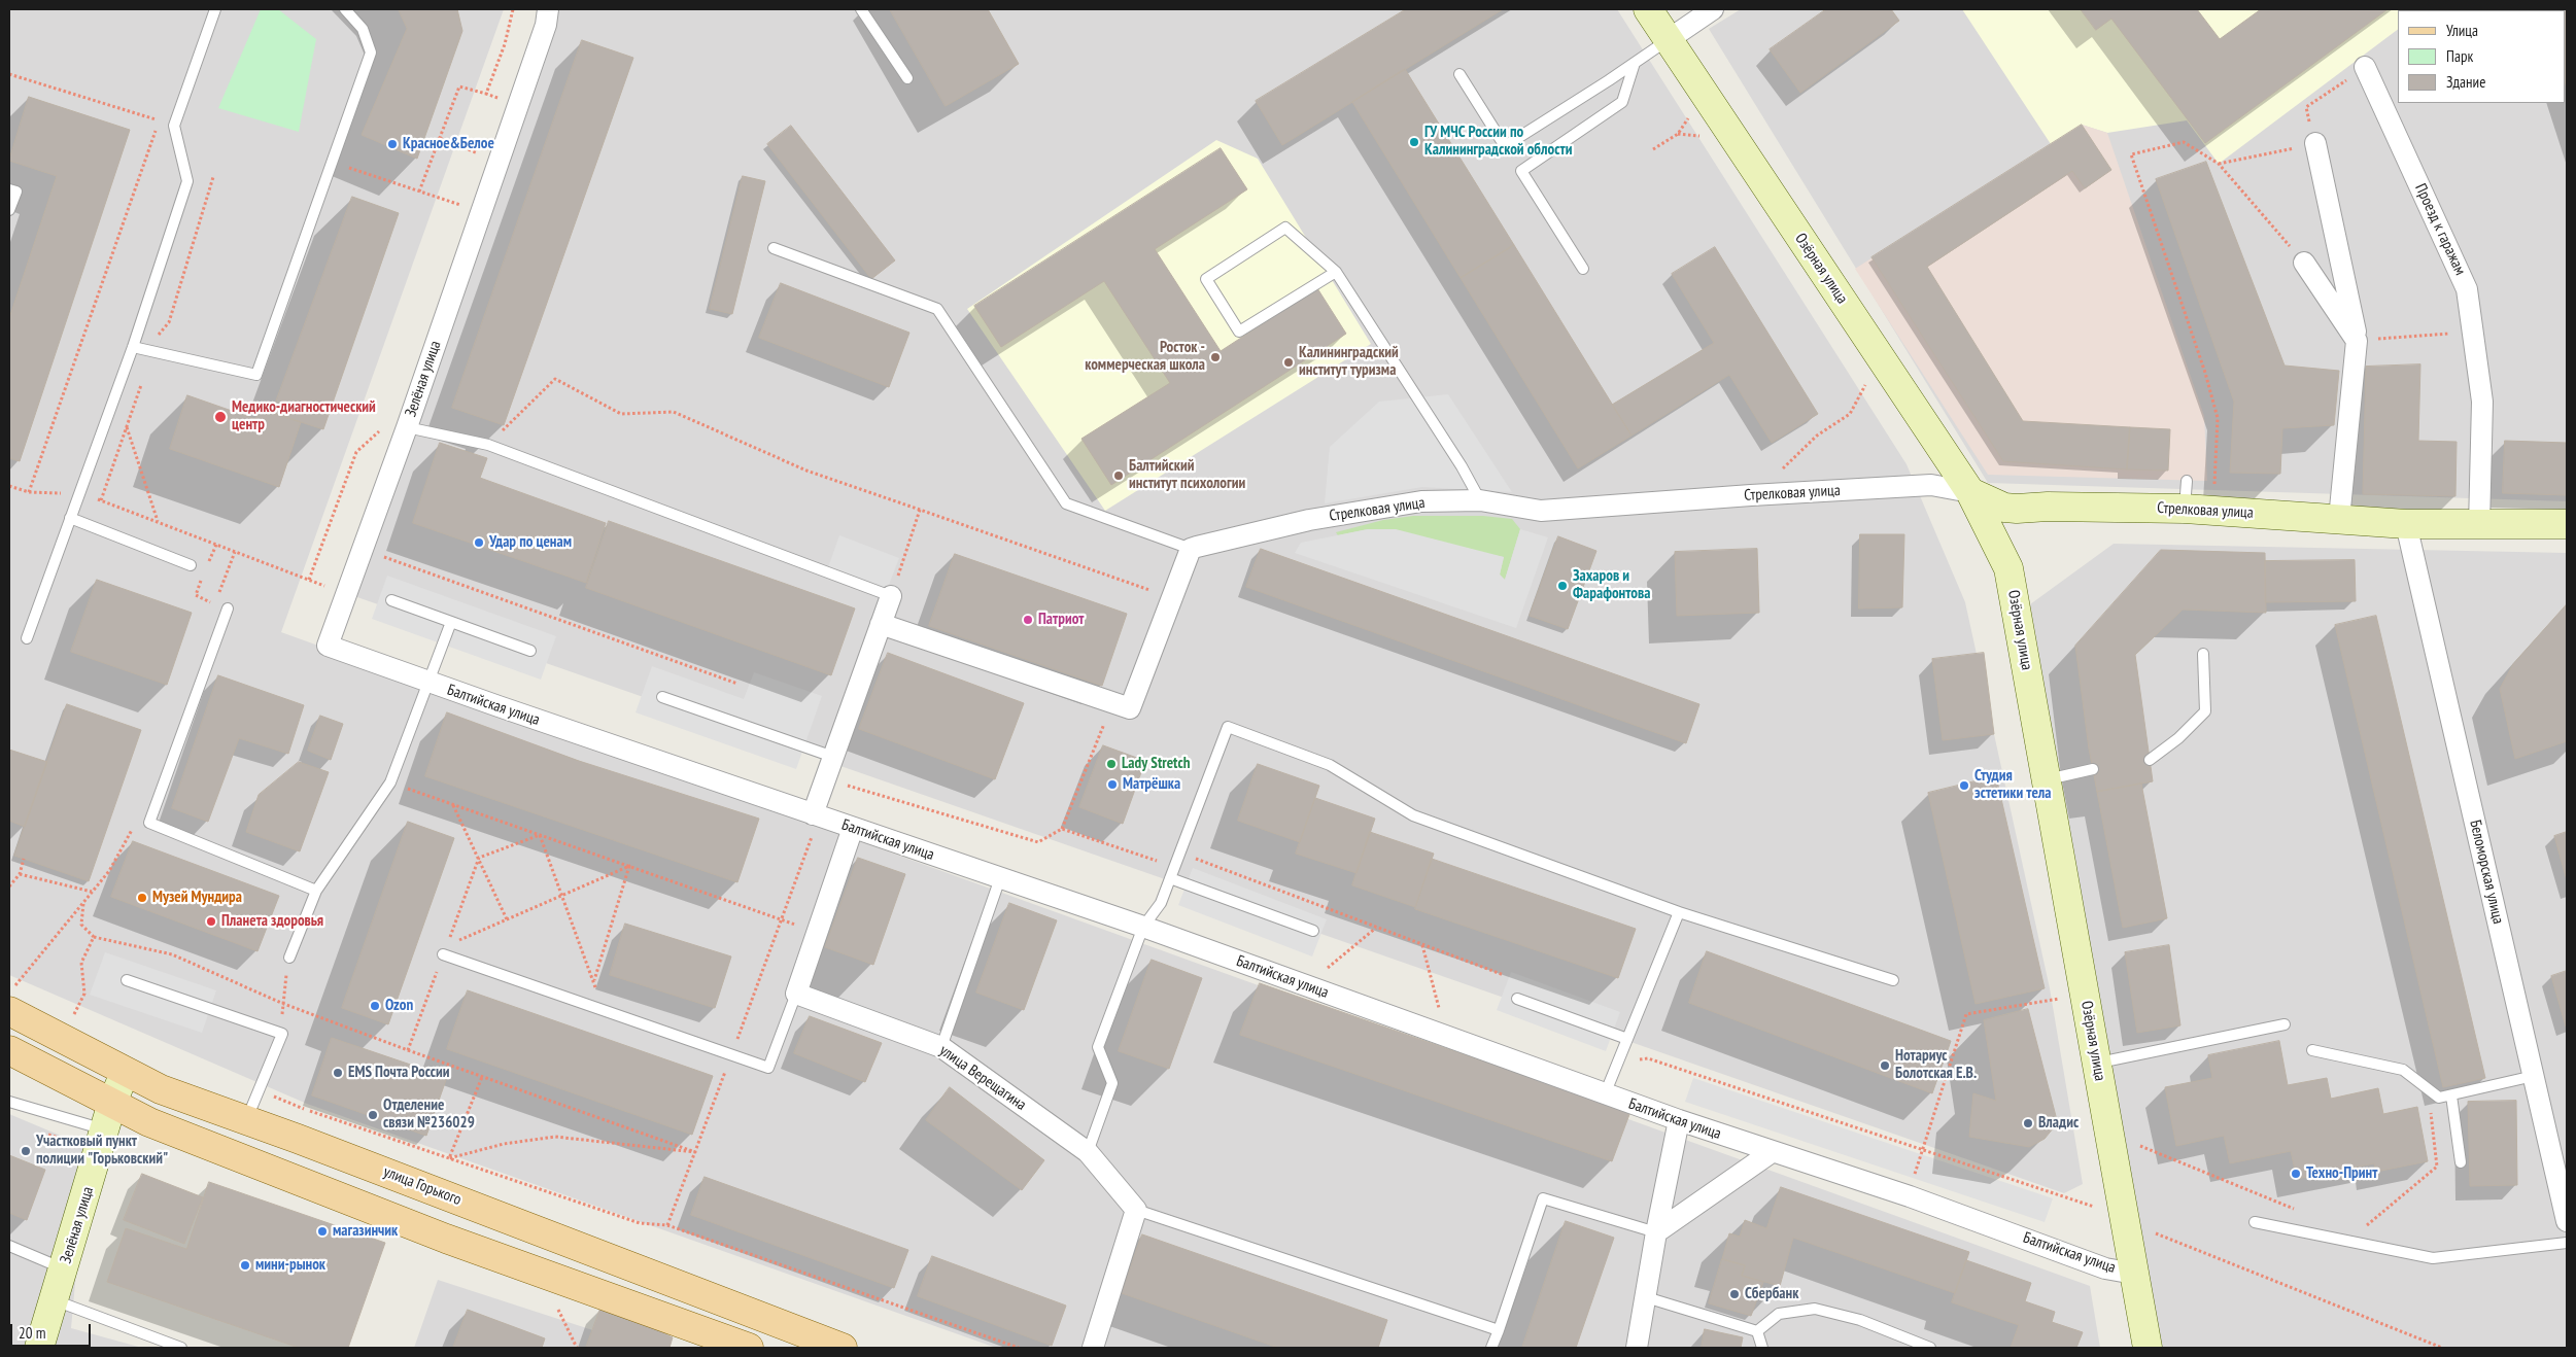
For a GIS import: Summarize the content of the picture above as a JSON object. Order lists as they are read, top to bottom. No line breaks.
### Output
{"streets":{"main road":["улица Горького"],"street":["Проезд к гаражам","Озёрная улица","Зелёная улица","Стрелковая улица","Балтийская улица","Беломорская улица","улица Верещагина"]},"crossings":[["Проезд к гаражам","Стрелковая улица"],["Озёрная улица","Стрелковая улица"],["Озёрная улица","Балтийская улица"],["Зелёная улица","Балтийская улица"],["Зелёная улица","улица Горького"],["Стрелковая улица","Беломорская улица"]],"places":["ГУ МЧС России по Калининградской облости","Красное&Белое","Росток - коммерческая школа","Калининградский институт туризма","Медико-диагностический центр","Балтийский институт психологии","Удар по ценам","Захаров и Фарафонтова","Патриот","Lady Stretch","Матрёшка","Студия эстетики тела","Музей Мундира","Планета здоровья","Ozon","Нотариус Болотская Е.В.","EMS Почта России","Отделение связи №236029","Владис","Участковый пункт полиции \"Горьковский\"","Техно-Принт","магазинчик","мини-рынок","Сбербанк"],"legend":["Улица","Парк","Здание"],"scale_bar":"20 m"}
